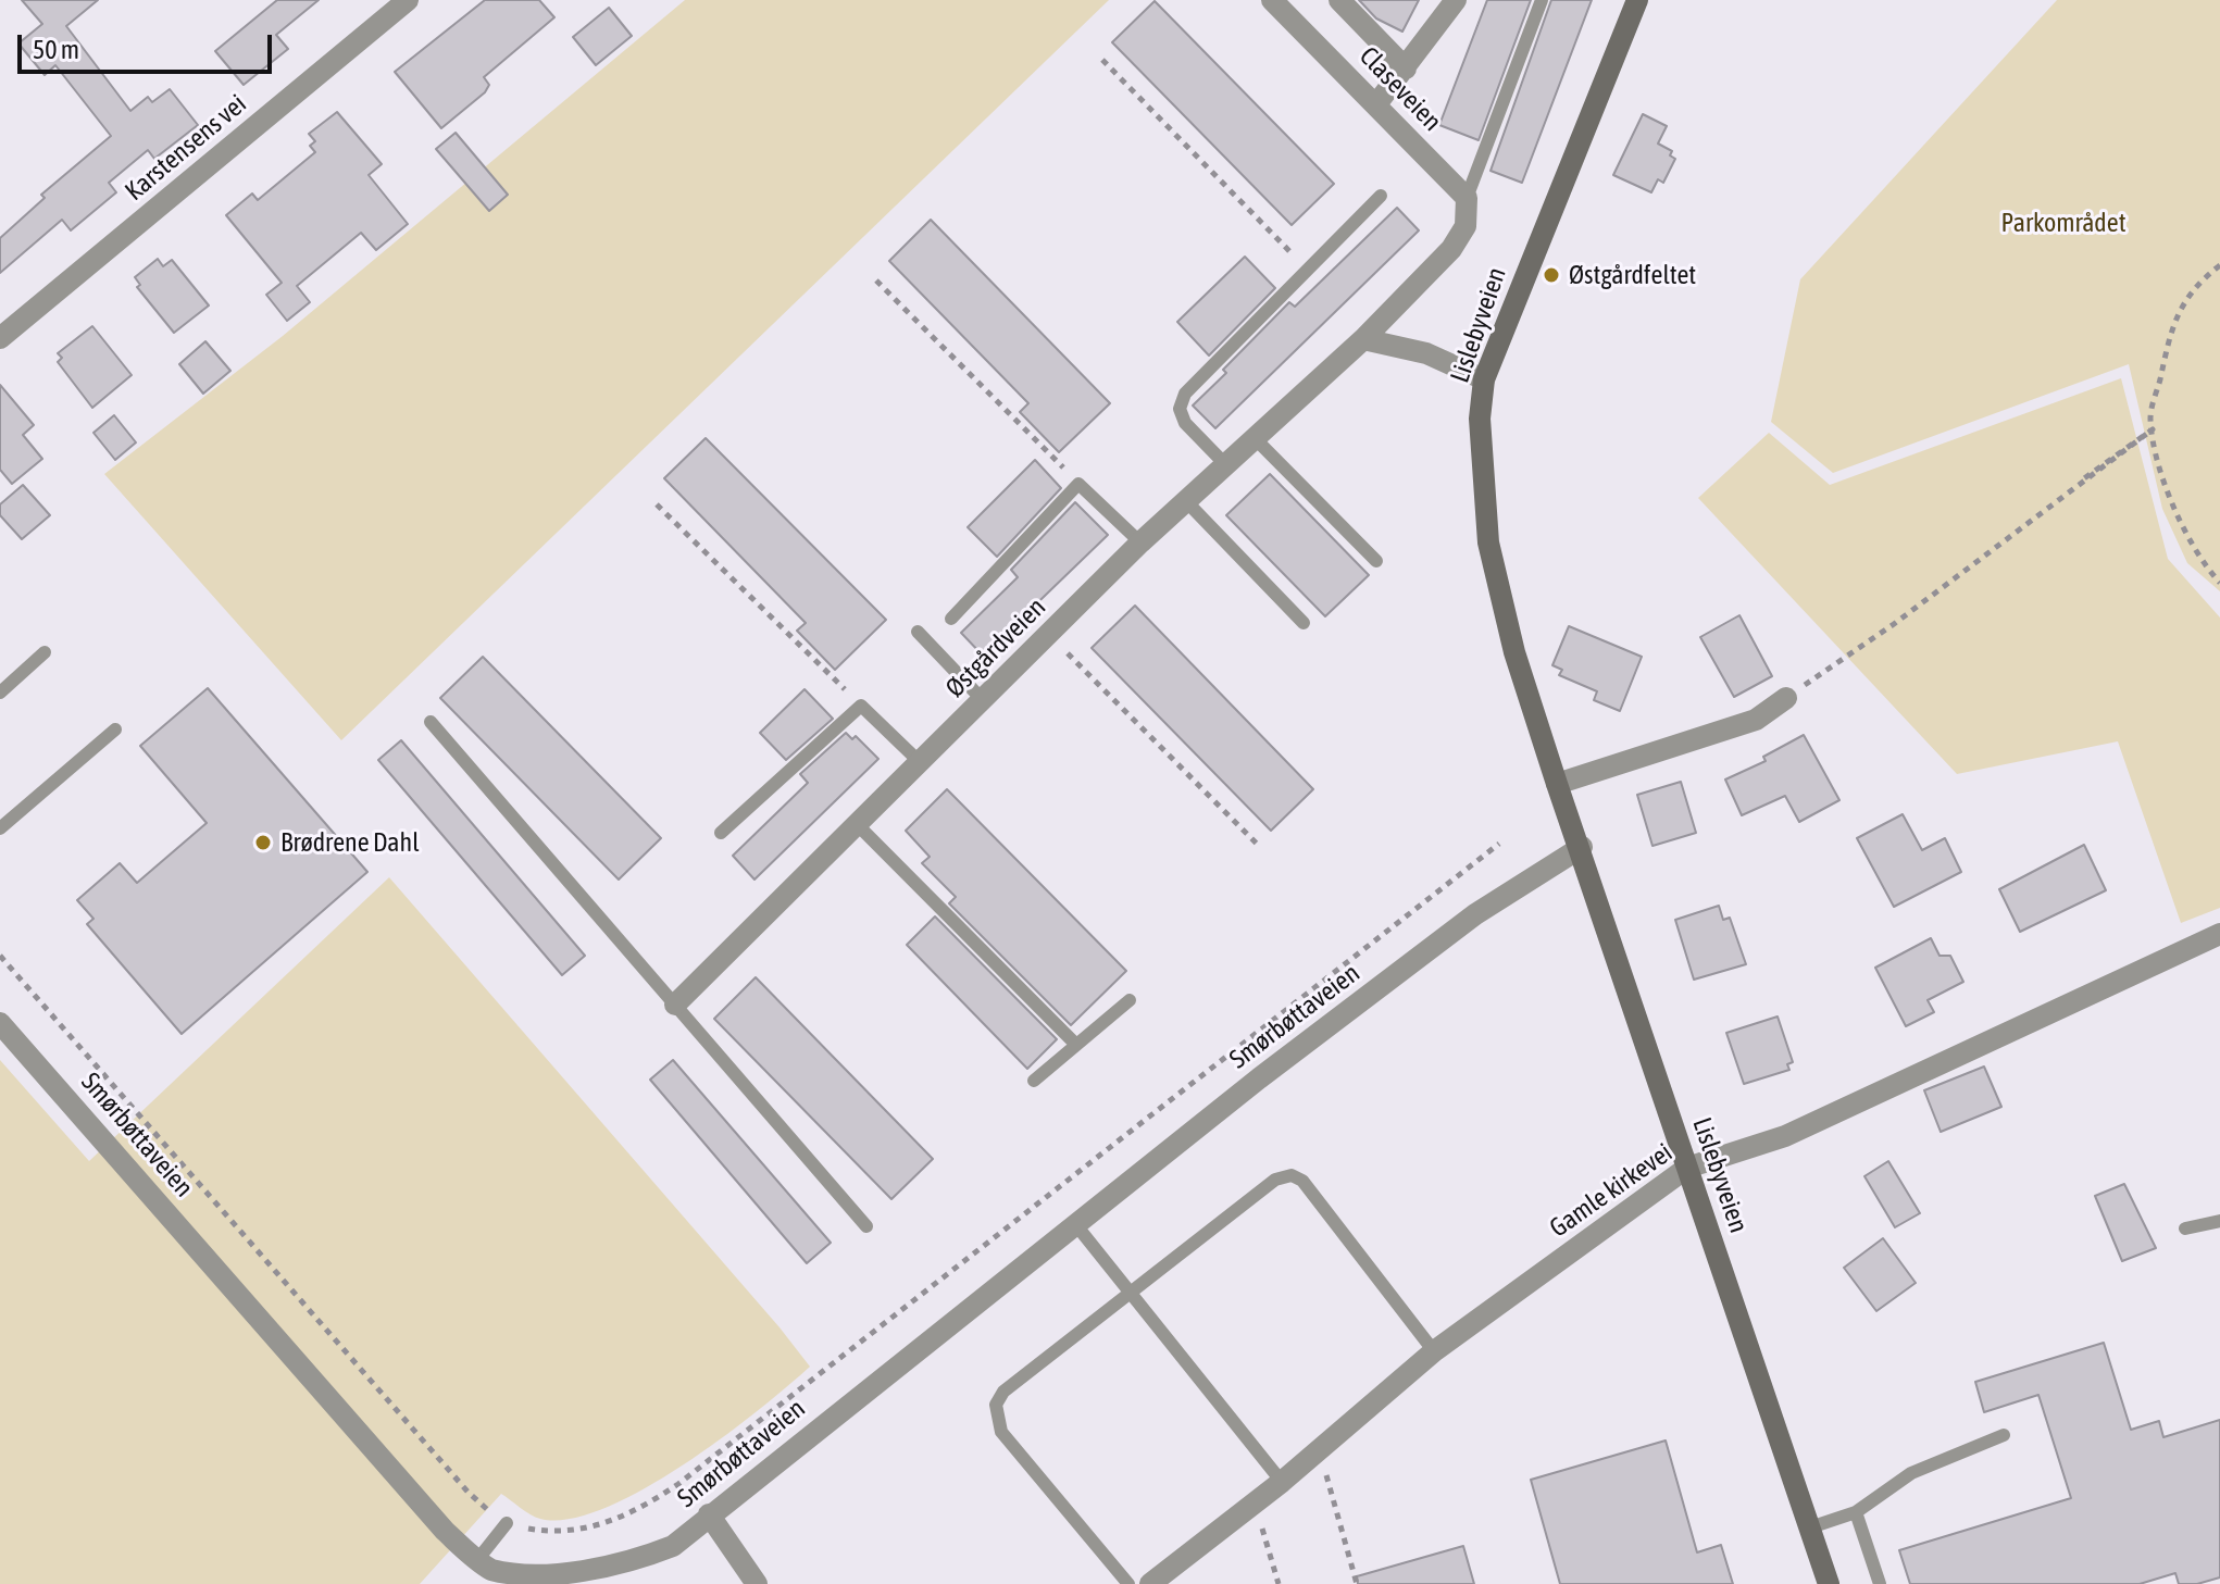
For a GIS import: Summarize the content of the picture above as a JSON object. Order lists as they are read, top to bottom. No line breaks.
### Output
{"streets":{"street":["Claseveien","Karstensens vei","Lislebyveien","Østgårdveien","Smørbøttaveien","Gamle kirkevei"]},"crossings":[["Claseveien","Østgårdveien"],["Lislebyveien","Smørbøttaveien"],["Lislebyveien","Gamle kirkevei"]],"parks":["Parkområdet"],"places":["Østgårdfeltet","Brødrene Dahl"],"scale_bar":"50 m"}
